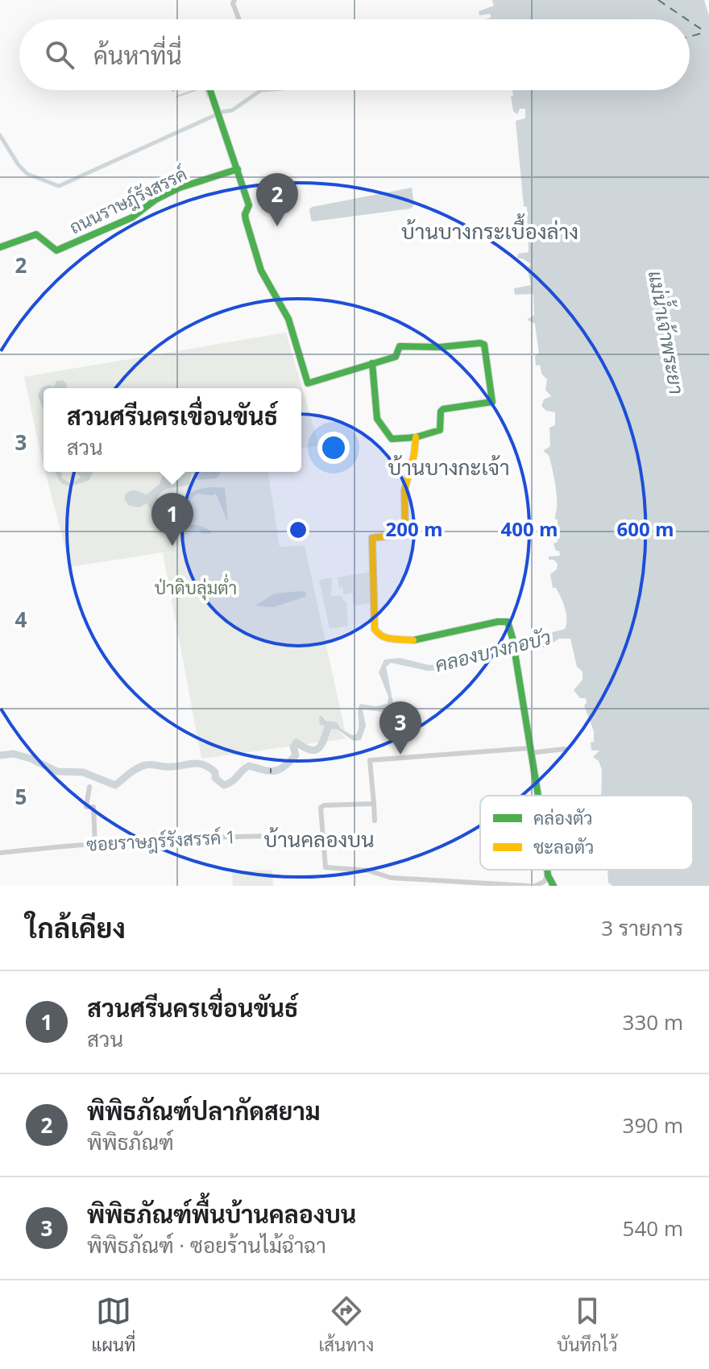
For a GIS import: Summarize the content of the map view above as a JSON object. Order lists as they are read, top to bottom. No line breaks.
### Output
{"streets":{"street":["ถนนราษฎ์รังสรรค์","ซอยราษฎร์รังสรรค์ 1"]},"districts":["บ้านบางกระเบื้องล่าง","บ้านบางกะเจ้า","บ้านคลองบน"],"water":["แม่น้ำเจ้าพระยา","คลองบางกอบัว"],"parks":["ป่าดิบลุ่มต่ำ"],"legend":["คล่องตัว","ชะลอตัว"],"page":{"search":"ค้นหาที่นี่","pins":["2","1","3"],"popup":["สวนศรีนครเขื่อนขันธ์","สวน"],"heading":["ใกล้เคียง","3 รายการ"],"list":[{"mark":"1","name":"สวนศรีนครเขื่อนขันธ์","note":"สวน","value":"330 m"},{"mark":"2","name":"พิพิธภัณฑ์ปลากัดสยาม","note":"พิพิธภัณฑ์","value":"390 m"},{"mark":"3","name":"พิพิธภัณฑ์พื้นบ้านคลองบน","note":"พิพิธภัณฑ์ · ซอยร้านไม้ฉำฉา","value":"540 m"}],"nav":["แผนที่","เส้นทาง","บันทึกไว้"]},"grid":{"rows":["2","3","4","5"]},"rings":["200 m","400 m","600 m"]}
